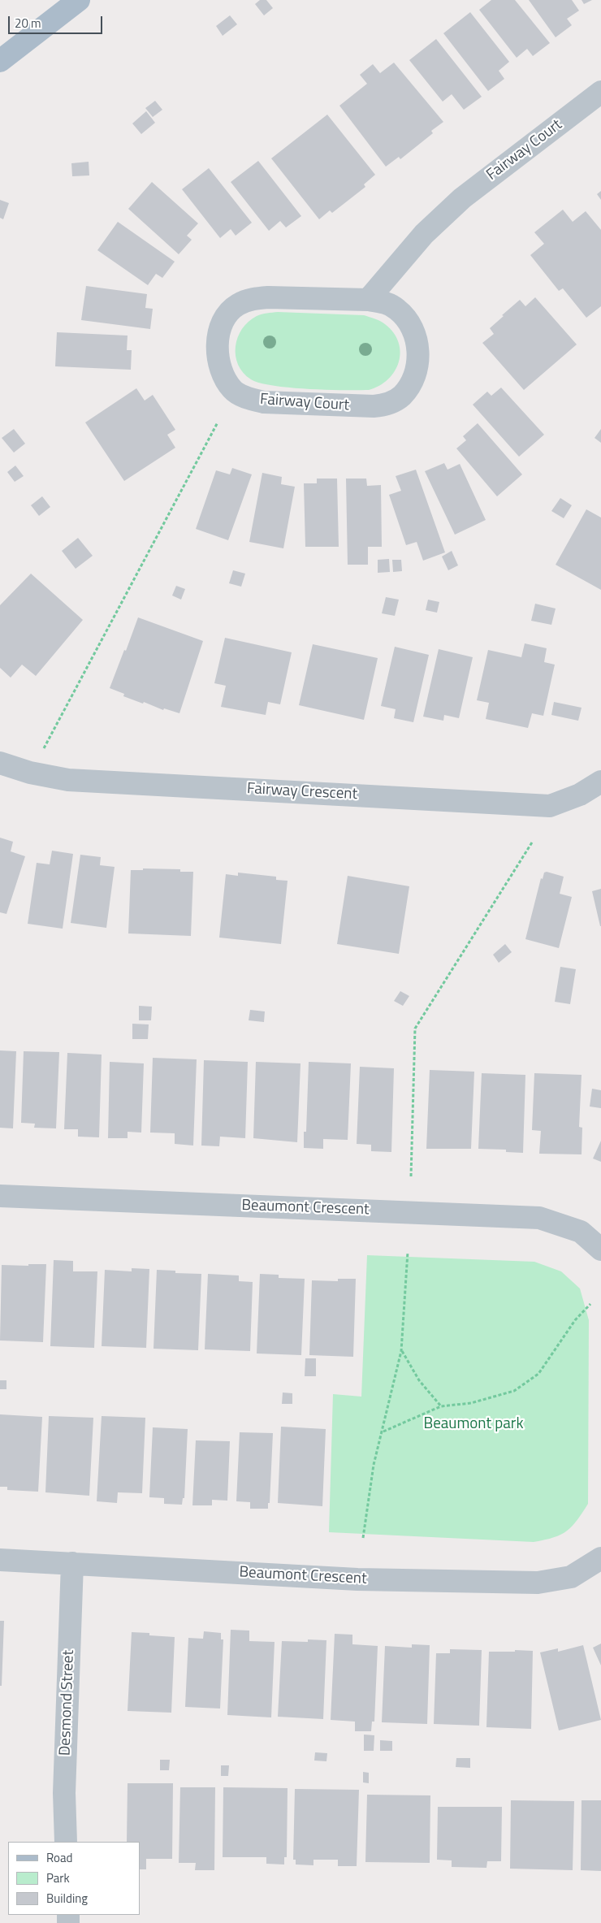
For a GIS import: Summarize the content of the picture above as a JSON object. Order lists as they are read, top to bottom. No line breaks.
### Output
{"streets":{"street":["Fairway Court","Fairway Crescent","Beaumont Crescent","Desmond Street"]},"crossings":[["Beaumont Crescent","Desmond Street"]],"parks":["Beaumont park"],"legend":["Road","Park","Building"],"scale_bar":"20 m"}
